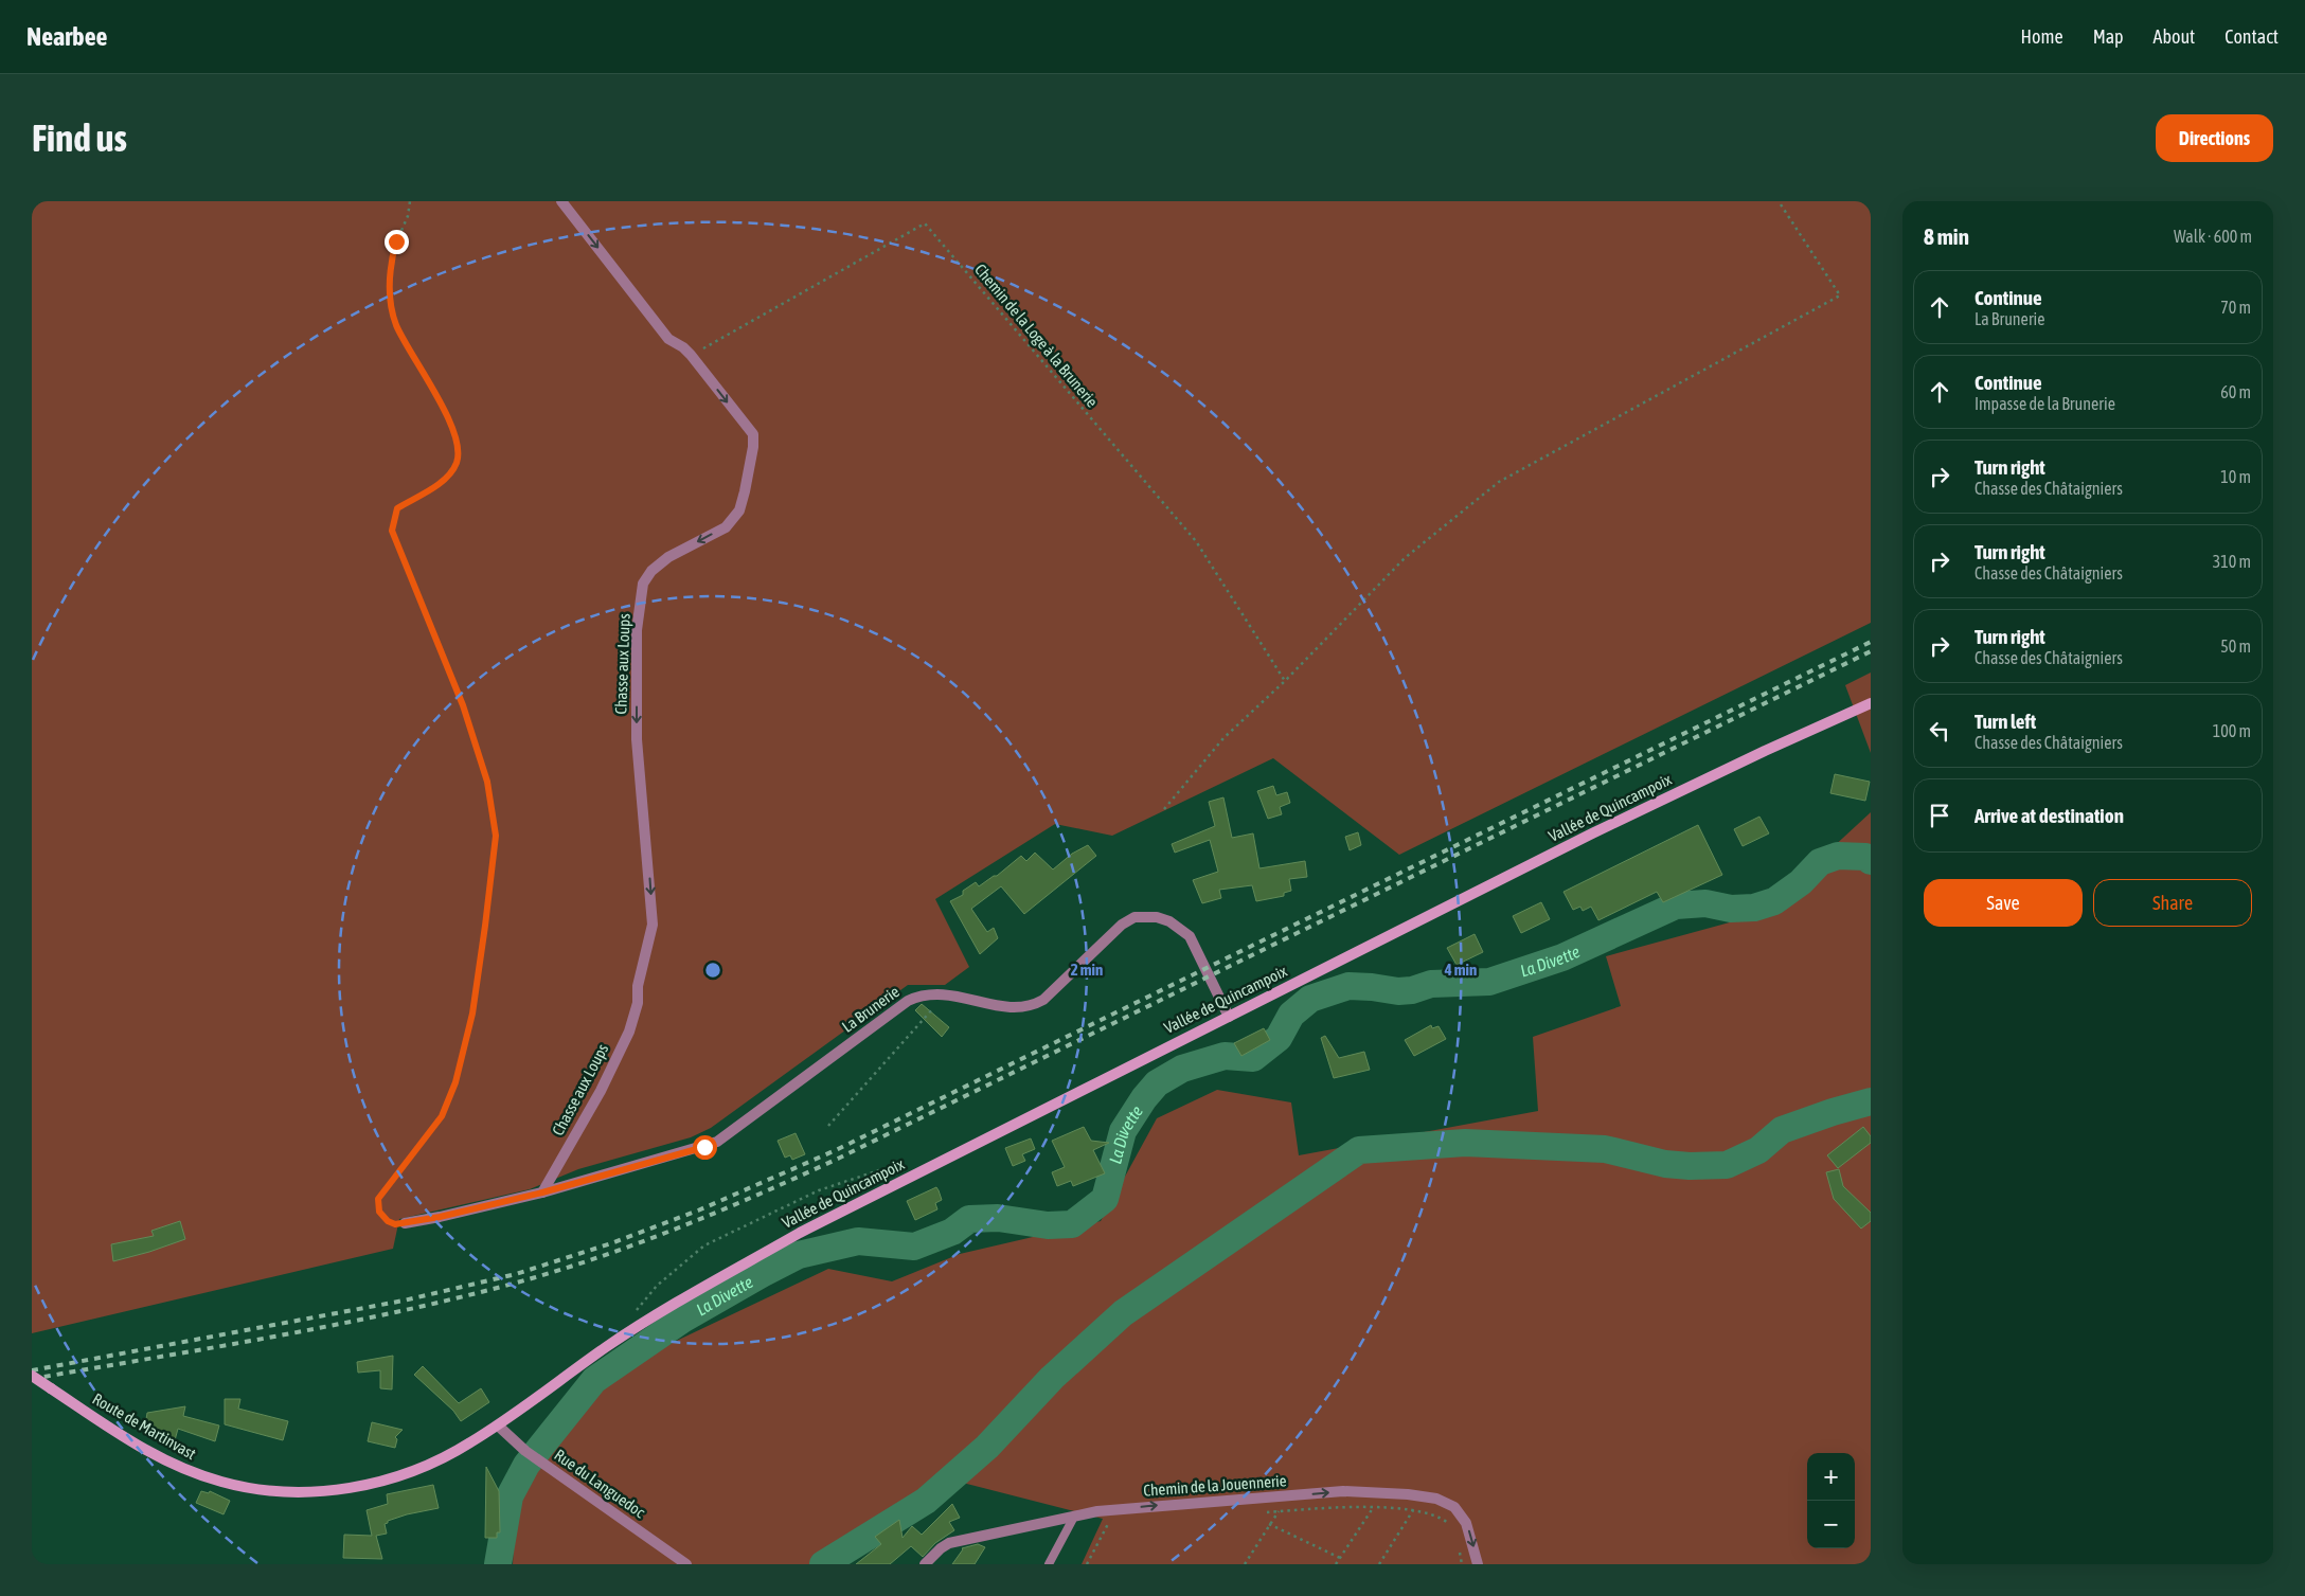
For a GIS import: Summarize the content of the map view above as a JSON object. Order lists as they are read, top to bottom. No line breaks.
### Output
{"streets":{"main road":["Vallée de Quincampoix","Route de Martinvast"],"street":["Chasse aux Loups","La Brunerie","Rue du Languedoc","Chemin de la Jouennerie"],"path":["Chemin de la Loge à la Brunerie"]},"crossings":[["Chemin de la Loge à la Brunerie","Chasse aux Loups"],["Chasse aux Loups","La Brunerie"],["Vallée de Quincampoix","La Brunerie"],["Vallée de Quincampoix","Route de Martinvast"],["Vallée de Quincampoix","Rue du Languedoc"],["Route de Martinvast","Rue du Languedoc"]],"one_way":["Chasse aux Loups","Chemin de la Jouennerie"],"water":["La Divette"],"page":{"header":"Nearbee","nav":["Home","Map","About","Contact"],"buttons":["Directions",["Save","Share"]],"title":"Find us","heading":["8 min","Walk · 600 m"],"list":[["Continue","La Brunerie","70 m"],["Continue","Impasse de la Brunerie","60 m"],["Turn right","Chasse des Châtaigniers","10 m"],["Turn right","Chasse des Châtaigniers","310 m"],["Turn right","Chasse des Châtaigniers","50 m"],["Turn left","Chasse des Châtaigniers","100 m"],"Arrive at destination"],"map_buttons":["+","−"]},"rings":["2 min","4 min"]}
